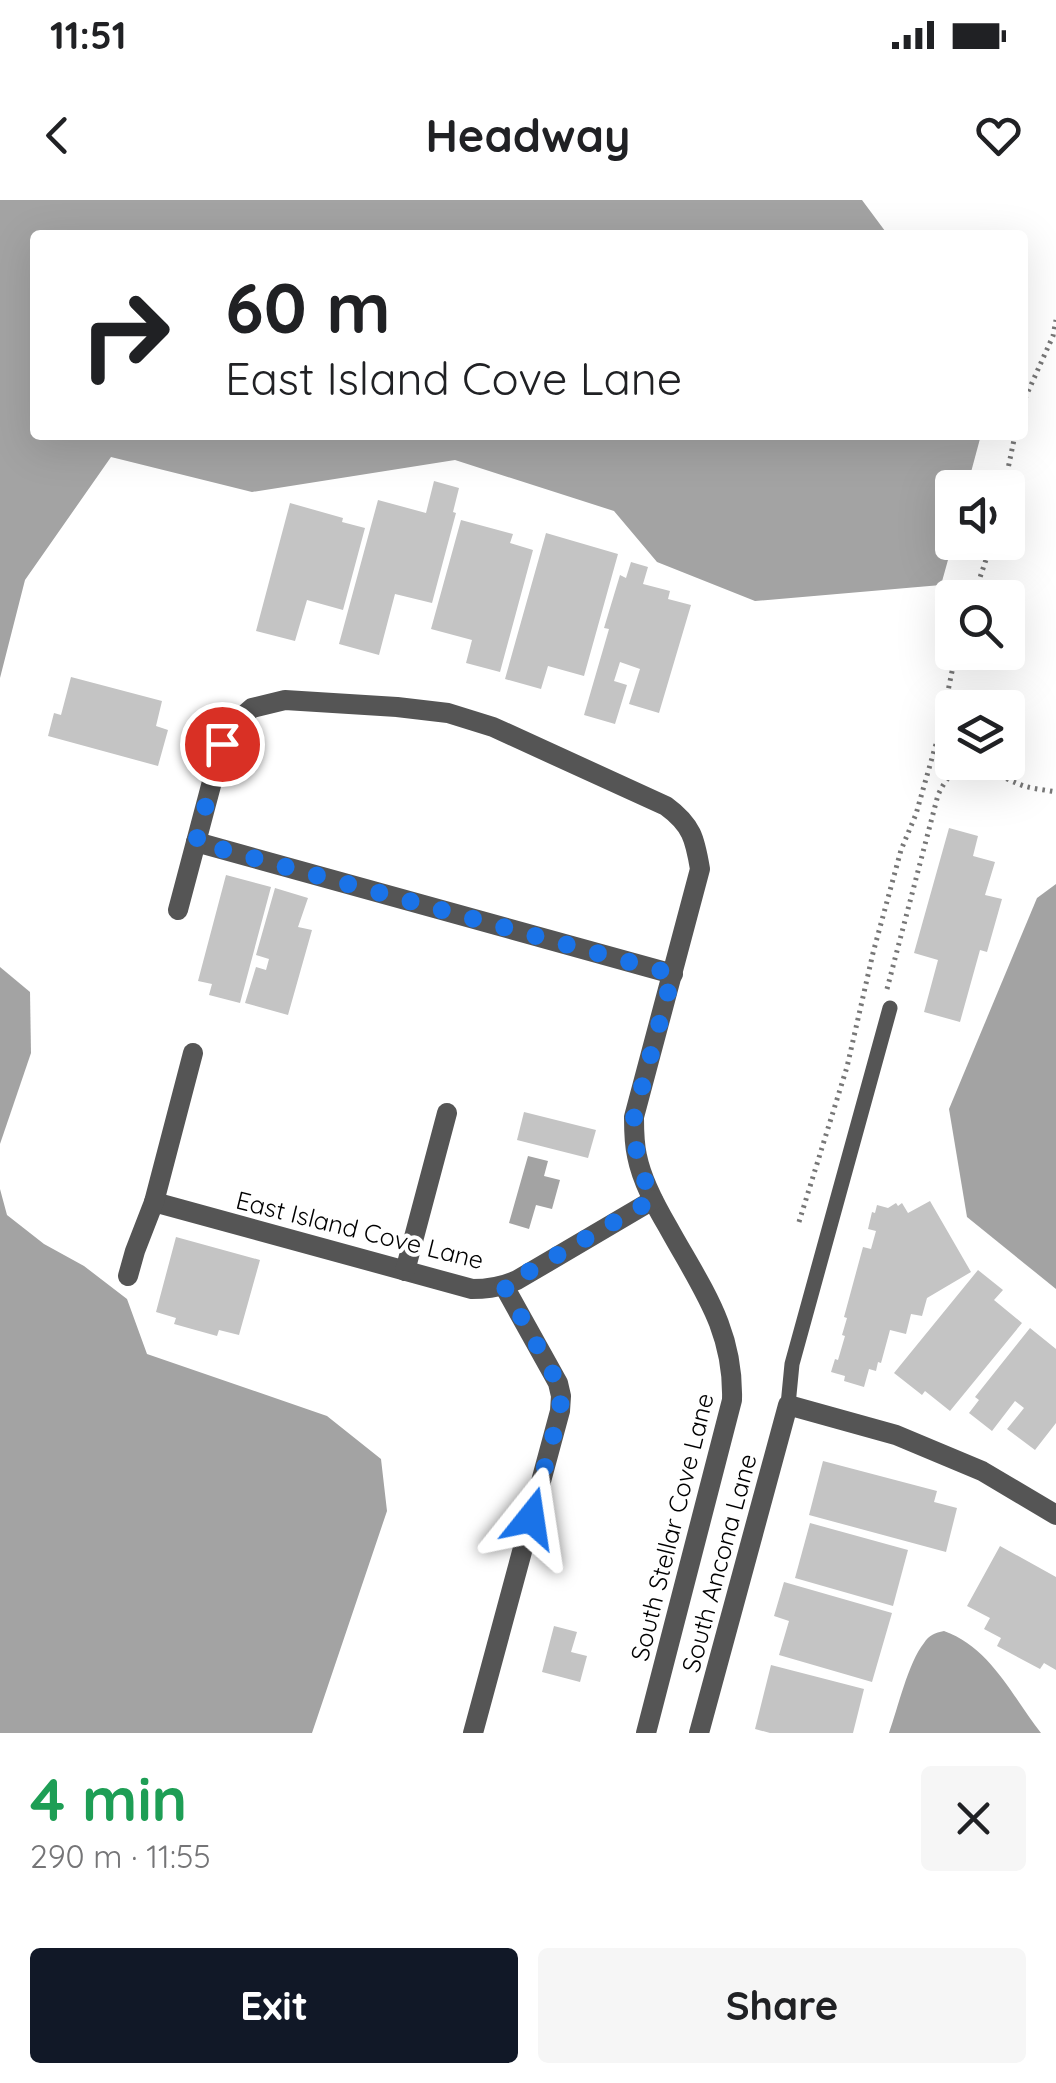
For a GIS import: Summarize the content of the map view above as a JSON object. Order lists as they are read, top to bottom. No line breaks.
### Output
{"streets":{"street":["East Island Cove Lane","South Stellar Cove Lane","South Ancona Lane"]},"crossings":[["East Island Cove Lane","South Stellar Cove Lane"]],"page":{"status":"11:51","header":"Headway","turn":["60 m","East Island Cove Lane"],"heading":["4 min","290 m · 11:55"],"buttons":["Exit","Share"]}}
